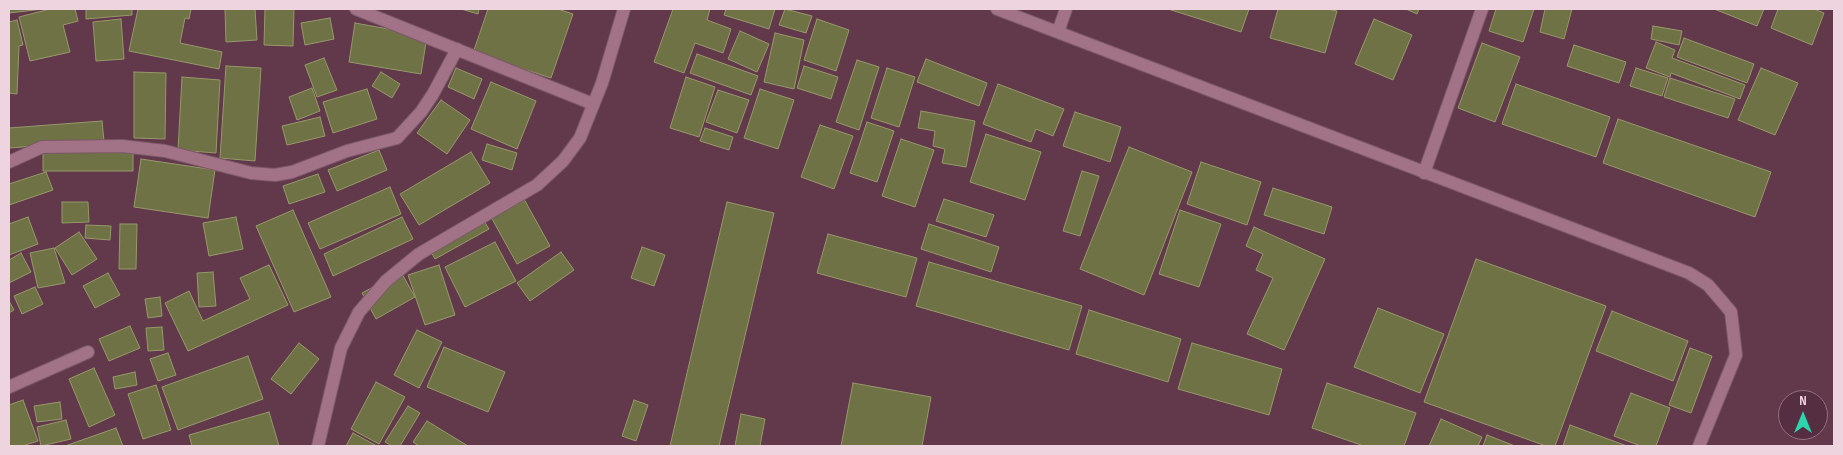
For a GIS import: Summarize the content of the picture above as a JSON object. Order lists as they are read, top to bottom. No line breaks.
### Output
{"north":"top"}
